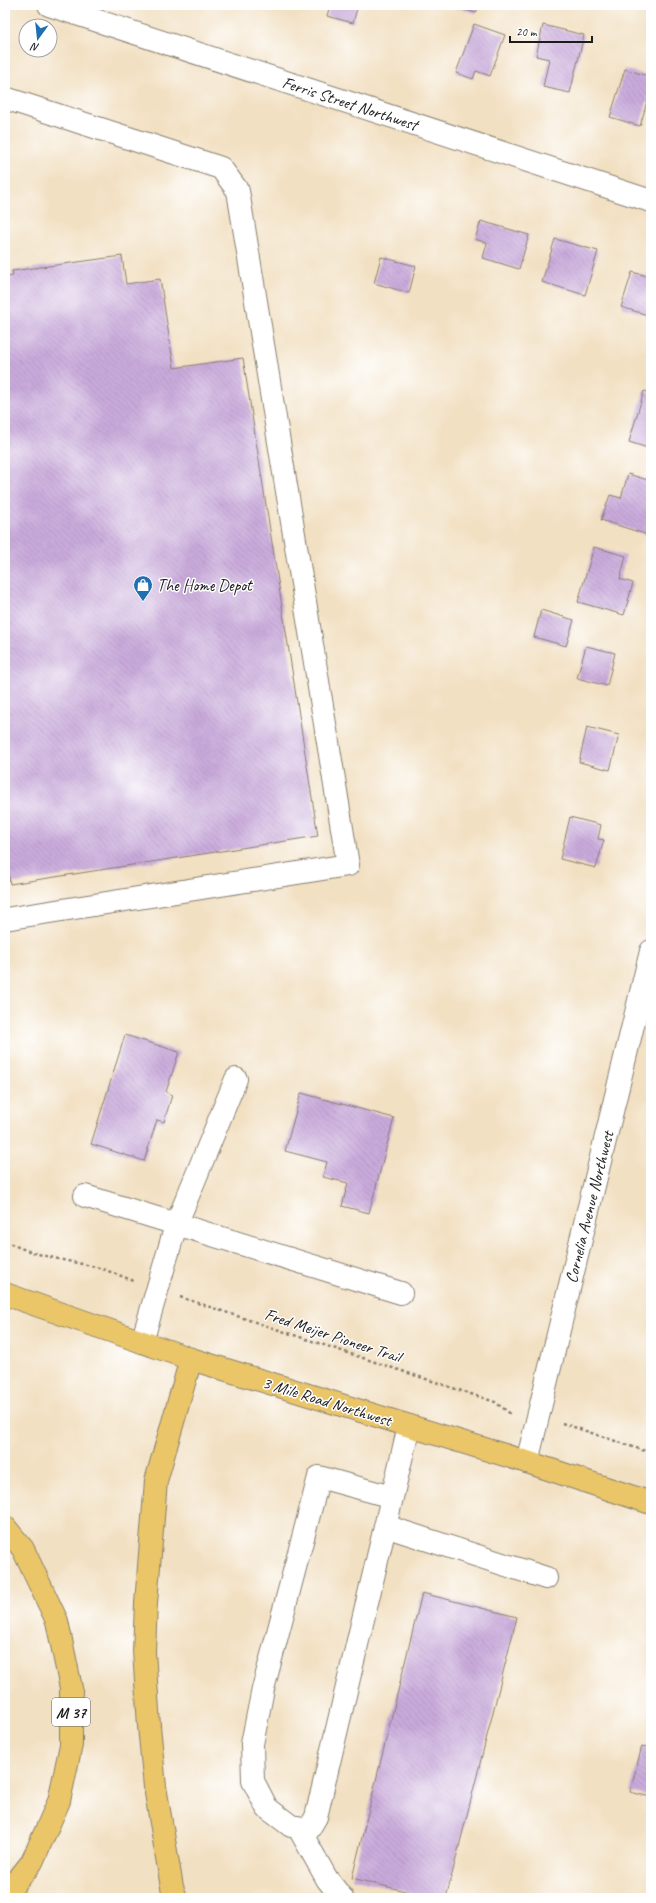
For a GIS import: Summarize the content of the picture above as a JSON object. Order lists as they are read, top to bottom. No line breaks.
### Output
{"streets":{"main road":["3 Mile Road Northwest","M 37"],"street":["Ferris Street Northwest","Cornelia Avenue Northwest"],"path":["Fred Meijer Pioneer Trail"]},"crossings":[["Cornelia Avenue Northwest","Fred Meijer Pioneer Trail"],["Cornelia Avenue Northwest","3 Mile Road Northwest"]],"places":{"shop":["The Home Depot"]},"scale_bar":"20 m","north":"bottom"}
